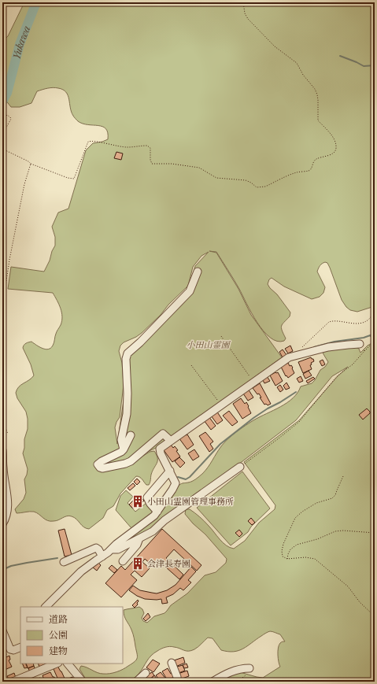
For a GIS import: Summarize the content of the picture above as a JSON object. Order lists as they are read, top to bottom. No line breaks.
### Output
{"water":["Yukawa"],"parks":["小田山霊園"],"places":{"building":["小田山霊園管理事務所","会津長寿園"]},"legend":["道路","公園","建物"]}
